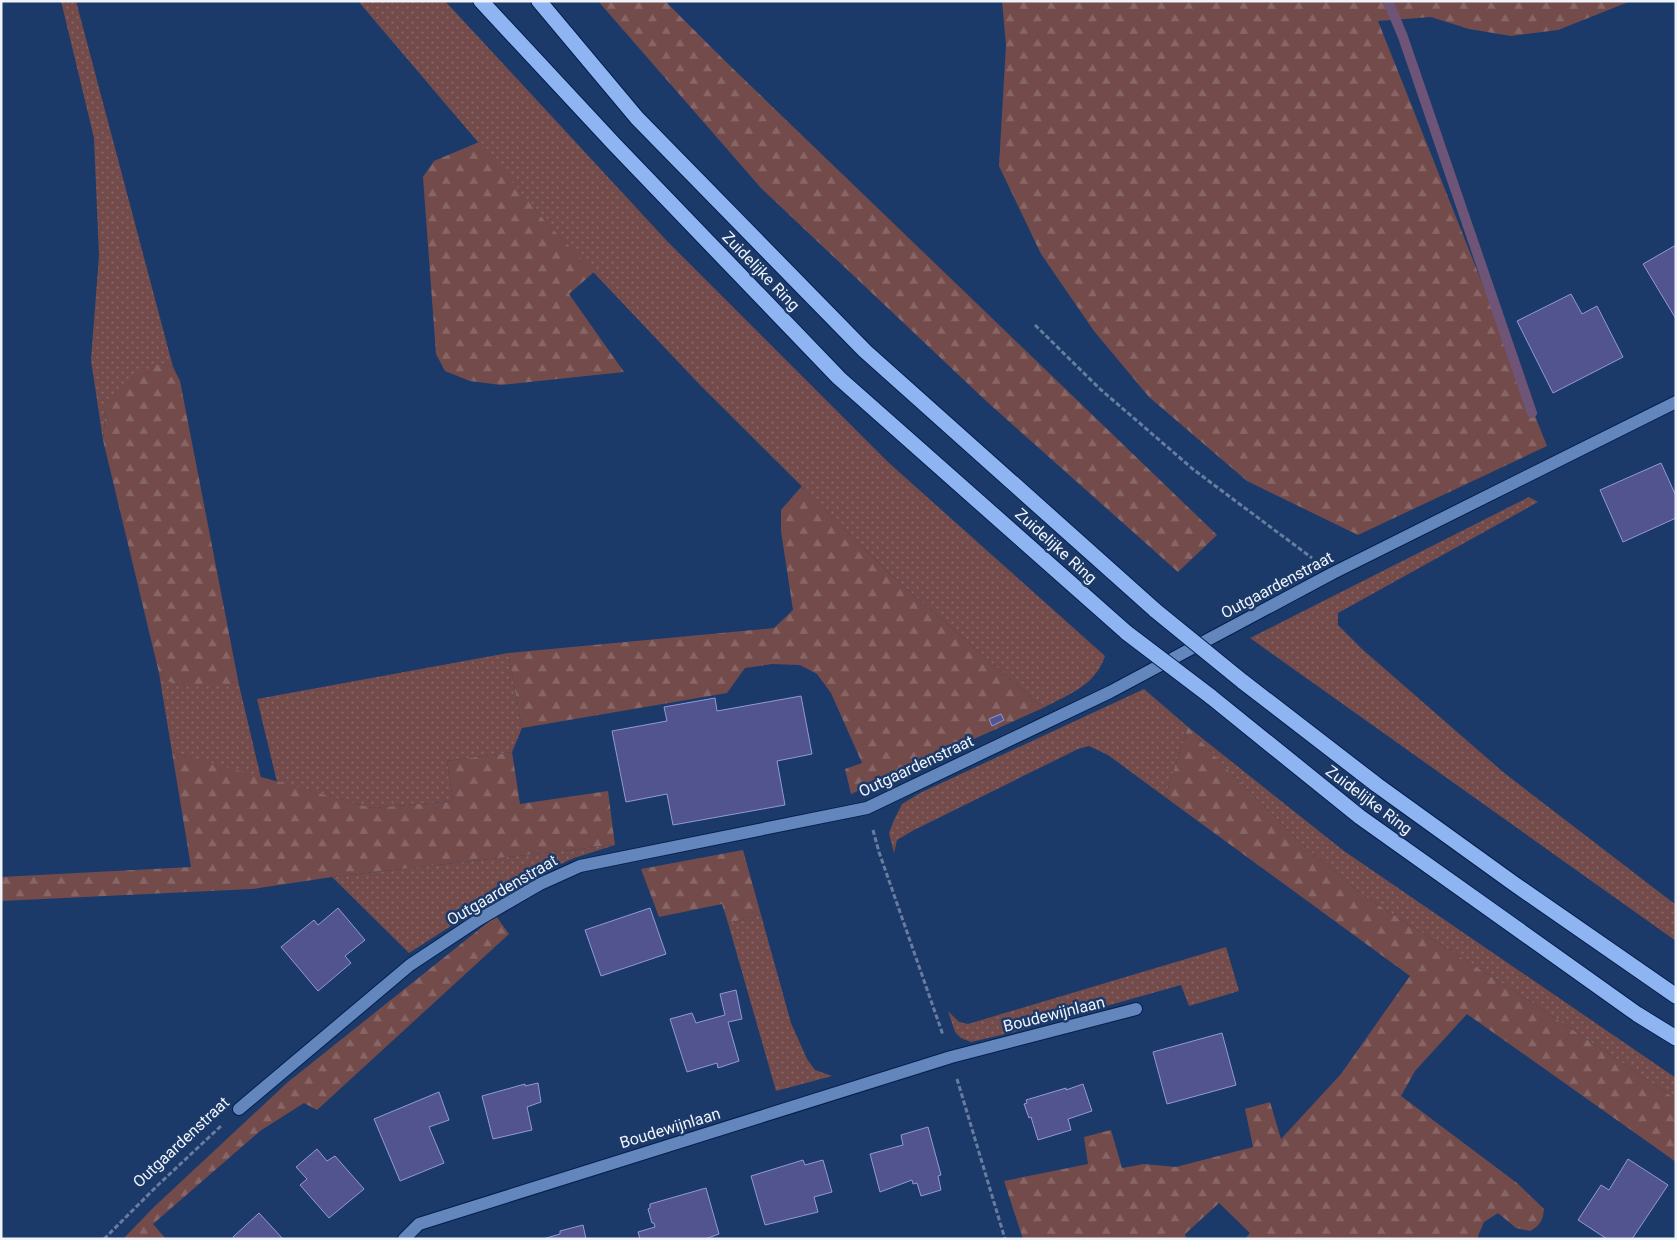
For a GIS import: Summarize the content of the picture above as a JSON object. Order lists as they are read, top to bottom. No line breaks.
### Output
{"streets":{"highway":["Zuidelijke Ring"],"street":["Outgaardenstraat","Boudewijnlaan"]}}
